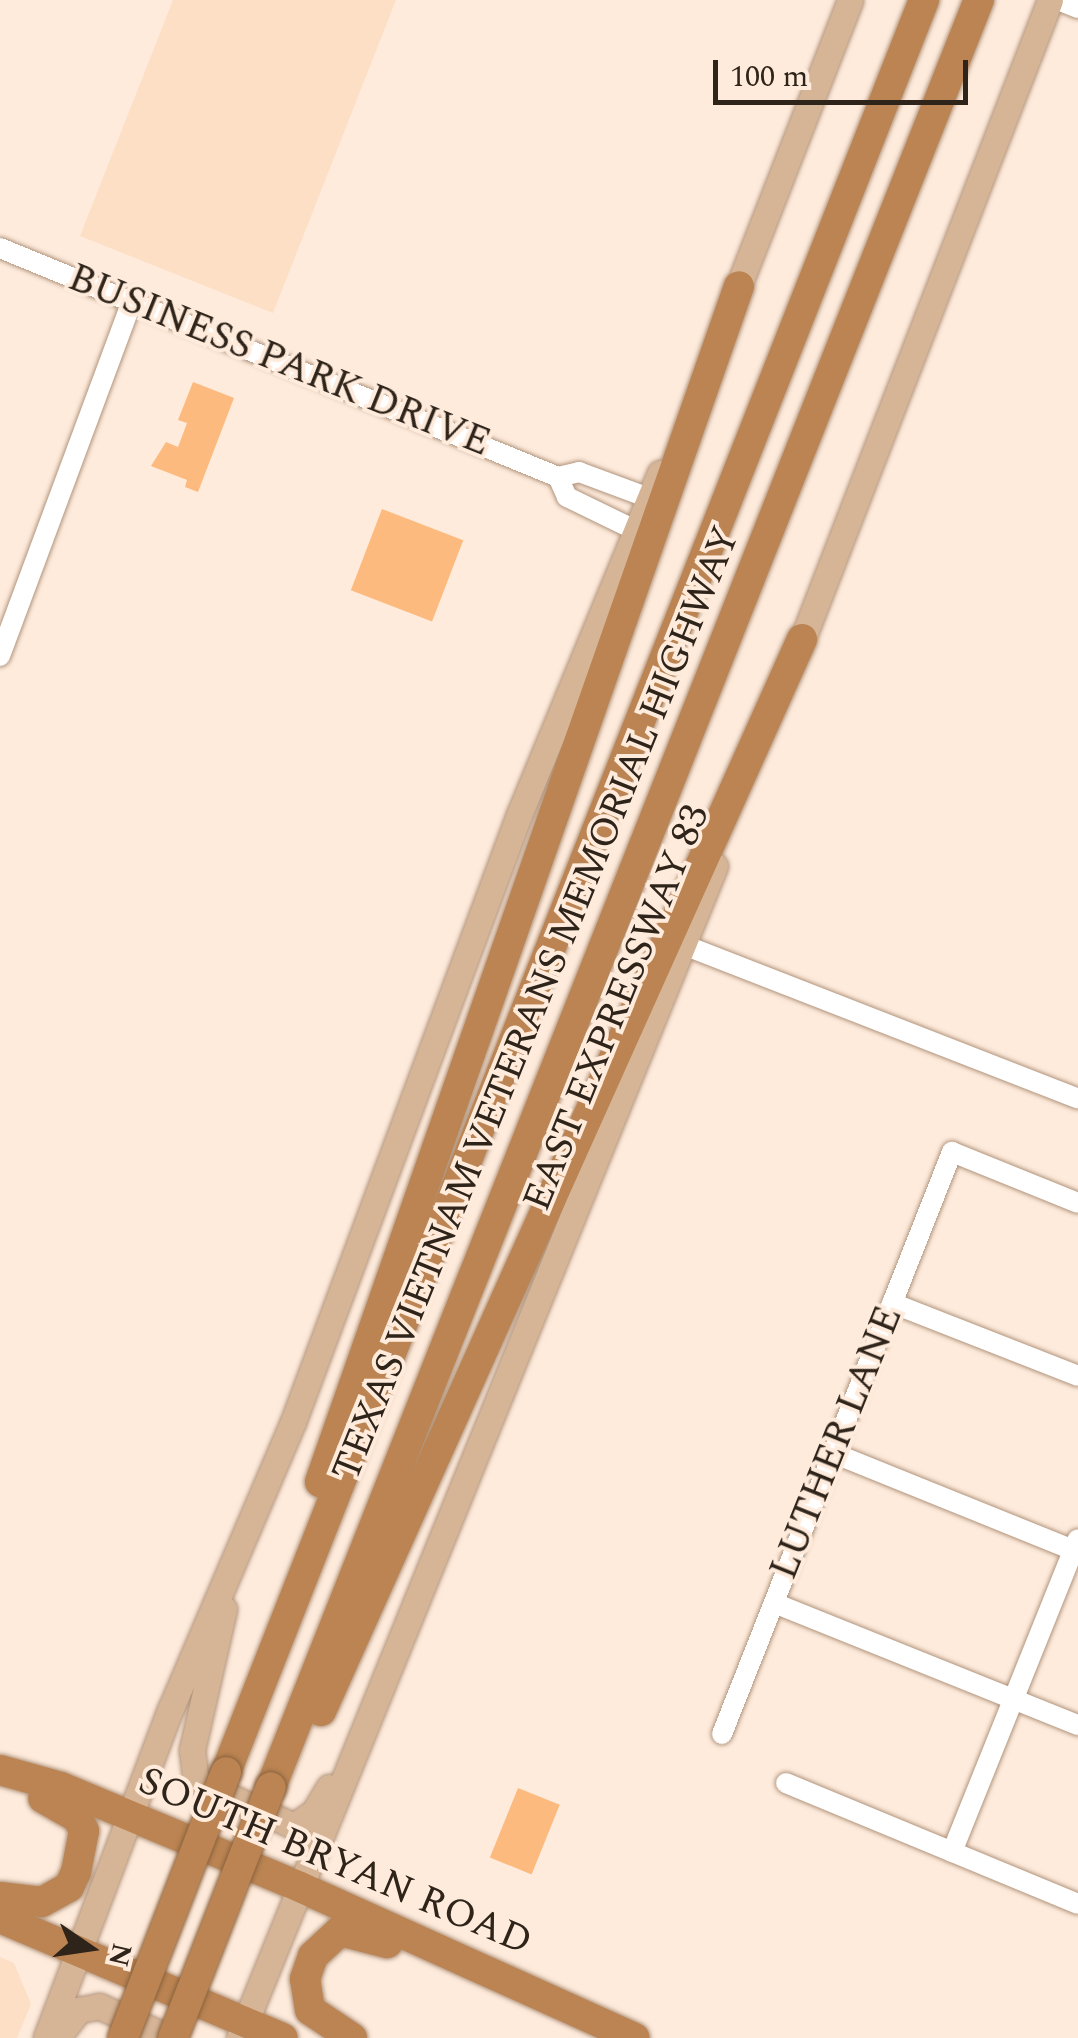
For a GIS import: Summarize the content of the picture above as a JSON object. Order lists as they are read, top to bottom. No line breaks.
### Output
{"streets":{"highway":["TEXAS VIETNAM VETERANS MEMORIAL HIGHWAY","SOUTH BRYAN ROAD"],"main road":["EAST EXPRESSWAY 83"],"street":["BUSINESS PARK DRIVE","LUTHER LANE"]},"crossings":[["EAST EXPRESSWAY 83","SOUTH BRYAN ROAD"]],"scale_bar":"100 m","north":"right"}
